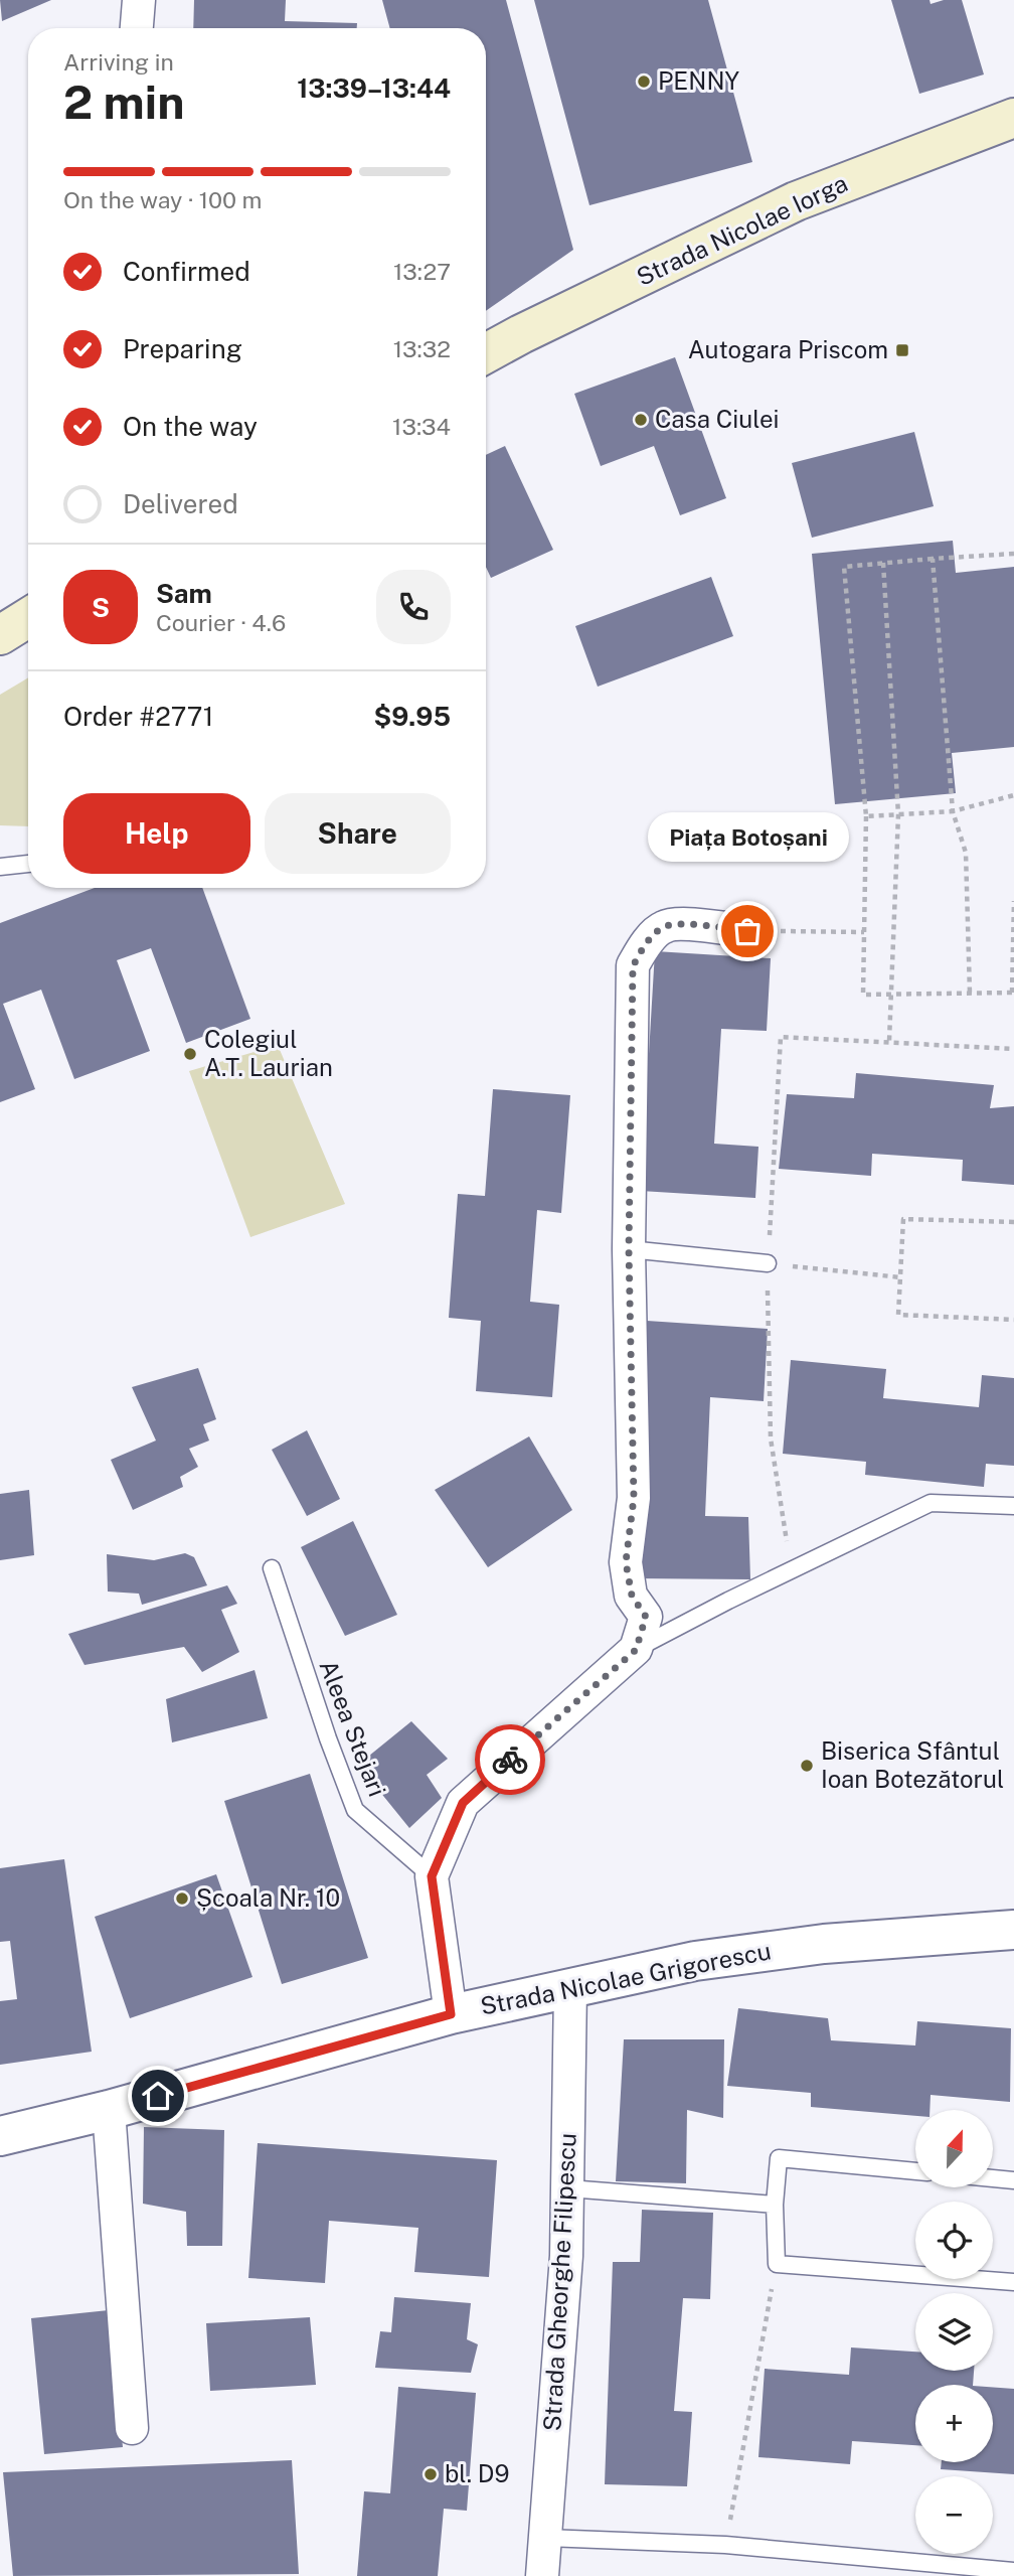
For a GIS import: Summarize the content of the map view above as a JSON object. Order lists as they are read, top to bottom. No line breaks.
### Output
{"streets":{"main road":["Strada Nicolae Iorga"],"street":["Strada Nicolae Grigorescu","Strada Gheorghe Filipescu"],"lane":["Aleea Stejari"]},"crossings":[["Strada Nicolae Grigorescu","Strada Gheorghe Filipescu"]],"places":{"other":["PENNY","Casa Ciulei","Piața Botoșani","Colegiul A.T. Laurian","Biserica Sfântul Ioan Botezătorul","Școala Nr. 10","bl. D9"],"transit":["Autogara Priscom"]},"north":"top","page":{"heading":["2 min","Arriving in","13:39–13:44"],"panel":["Sam","Courier · 4.6","Order #2771","$9.95"],"bar":"On the way · 100 m","list":[["Confirmed","13:27"],["Preparing","13:32"],["On the way","13:34"],"Delivered"],"round":"S","buttons":["Help","Share"],"bubble":"Piața Botoșani","map_buttons":["+","−"]}}
